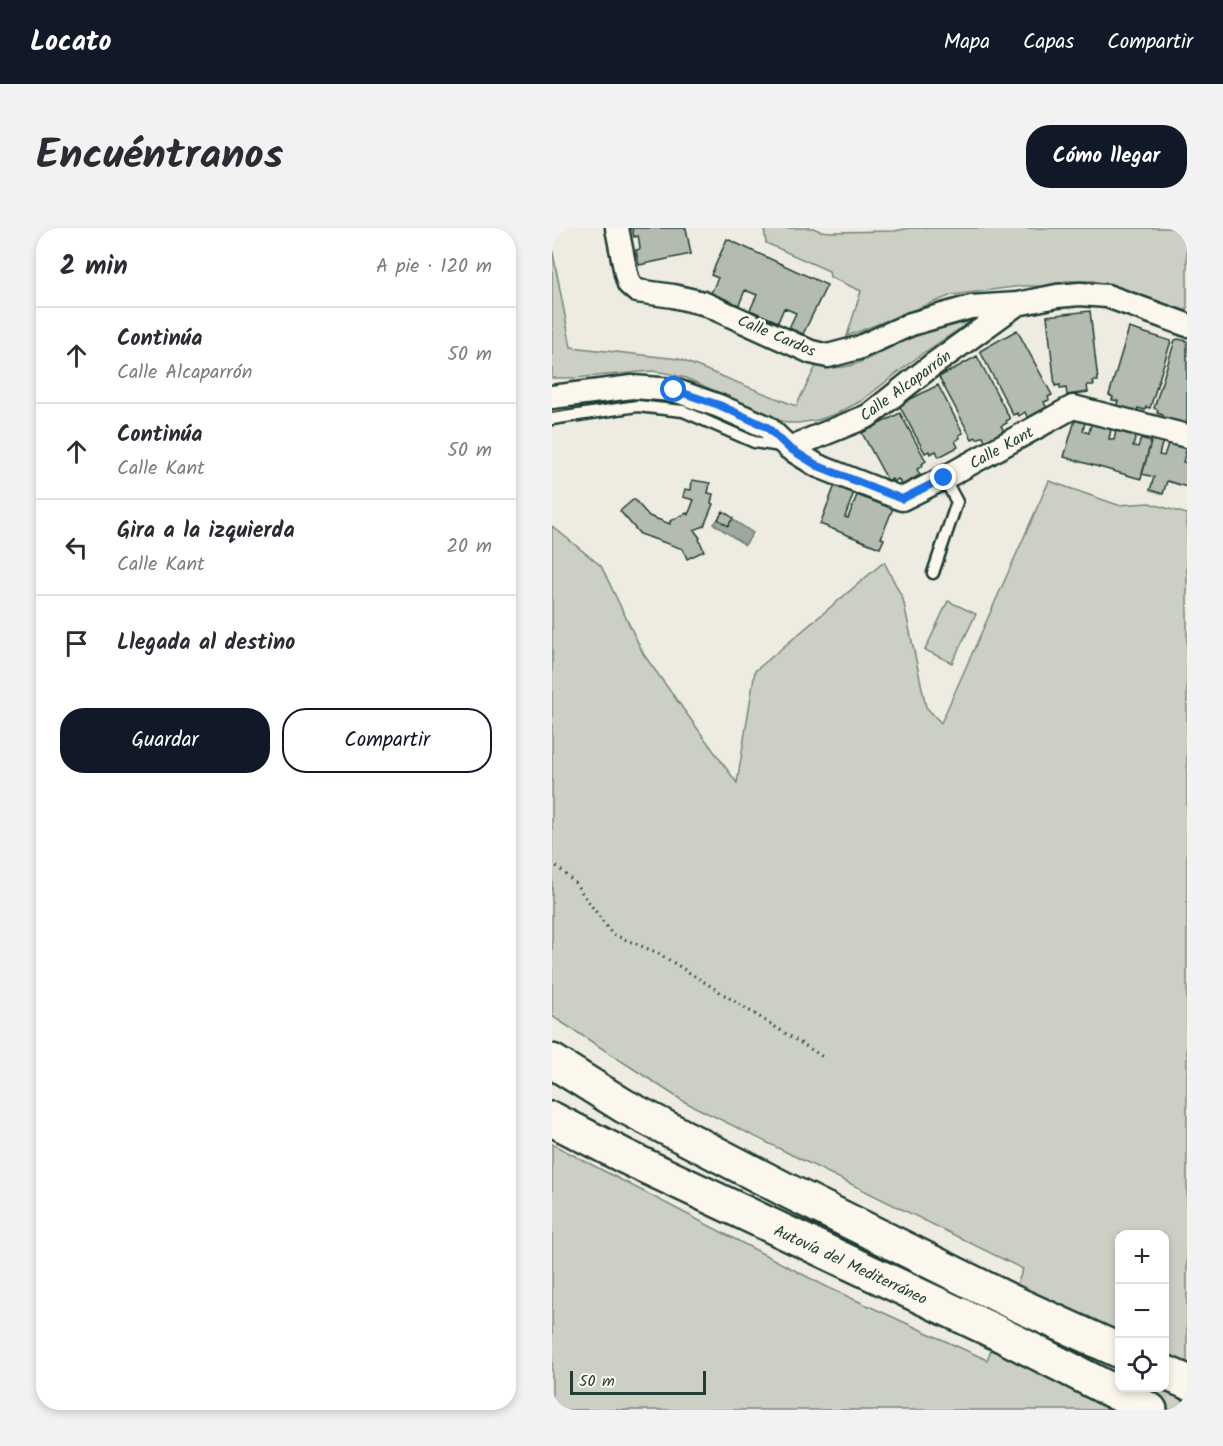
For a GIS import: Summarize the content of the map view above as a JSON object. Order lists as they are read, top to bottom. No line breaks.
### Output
{"streets":{"highway":["Autovía del Mediterráneo"],"street":["Calle Cardos","Calle Alcaparrón","Calle Kant"]},"crossings":[["Calle Cardos","Calle Alcaparrón"],["Calle Alcaparrón","Calle Kant"]],"scale_bar":"50 m","page":{"header":"Locato","nav":["Mapa","Capas","Compartir"],"title":"Encuéntranos","buttons":["Cómo llegar",["Guardar","Compartir"]],"heading":["2 min","A pie · 120 m"],"list":[["Continúa","Calle Alcaparrón","50 m"],["Continúa","Calle Kant","50 m"],["Gira a la izquierda","Calle Kant","20 m"],"Llegada al destino"],"map_buttons":["+","−"],"scale":"50 m"}}
